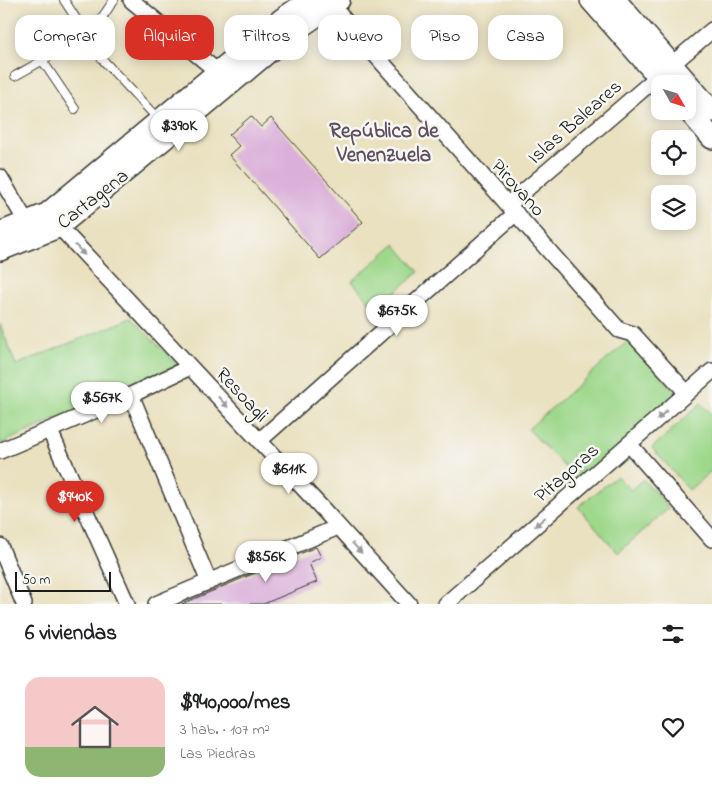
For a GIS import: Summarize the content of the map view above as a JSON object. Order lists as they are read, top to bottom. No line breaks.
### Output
{"streets":{"main road":["Cartagena"],"street":["Islas Baleares","Pirovano","Resoagli","Pitagoras"]},"crossings":[["Islas Baleares","Pirovano"],["Islas Baleares","Resoagli"],["Pirovano","Cartagena"],["Pirovano","Pitagoras"],["Cartagena","Resoagli"]],"one_way":["Pitagoras"],"districts":["República de Venenzuela"],"scale_bar":"50 m","north":"bottom right","page":{"chip":["Comprar","Alquilar","Filtros","Nuevo","Piso","Casa"],"price":["$390K","$675K","$567K","$611K","$940K","$856K"],"scale":"50 m","heading":"6 viviendas","list":[{"name":"$940,000/mes","note":"3 hab. · 107 m² · Las Piedras"}]}}
